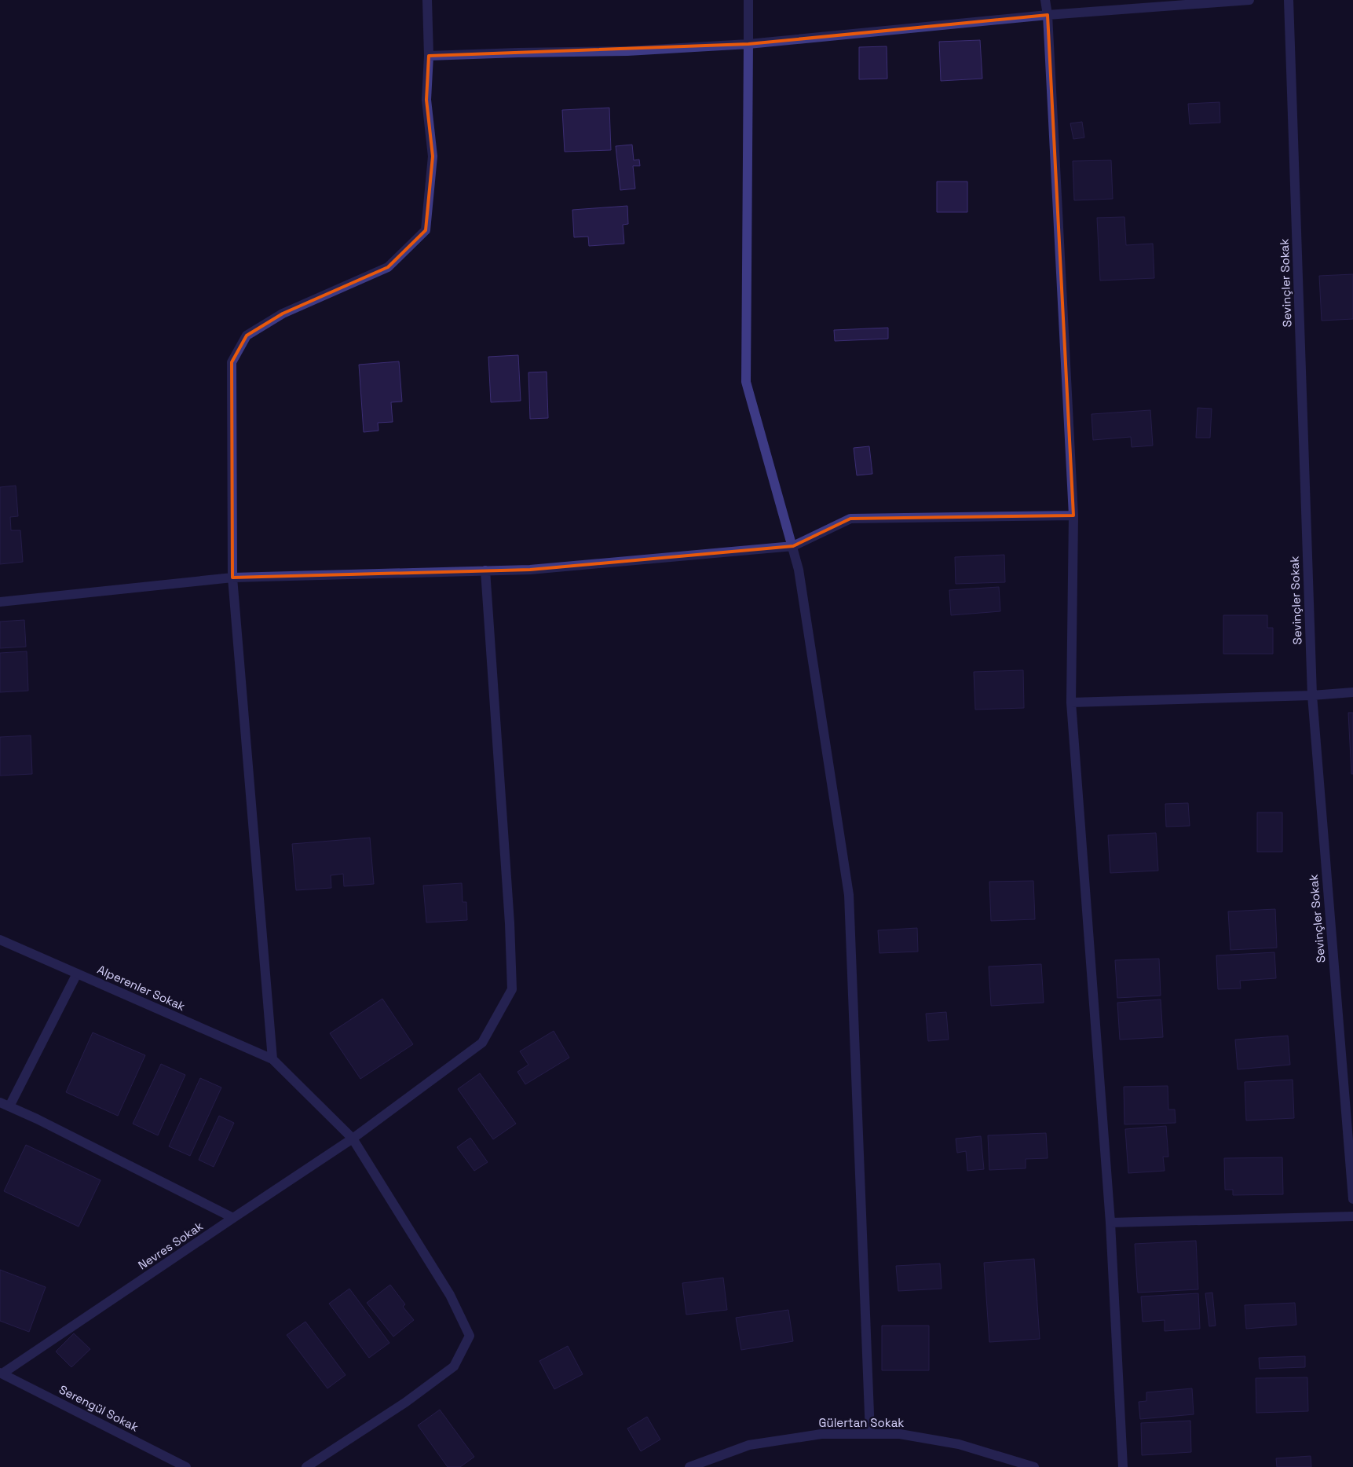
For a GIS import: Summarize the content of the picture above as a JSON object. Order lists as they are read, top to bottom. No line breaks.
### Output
{"streets":{"street":["Sevinçler Sokak","Alperenler Sokak","Nevres Sokak","Serengül Sokak","Gülertan Sokak"]},"crossings":[["Nevres Sokak","Serengül Sokak"]]}
